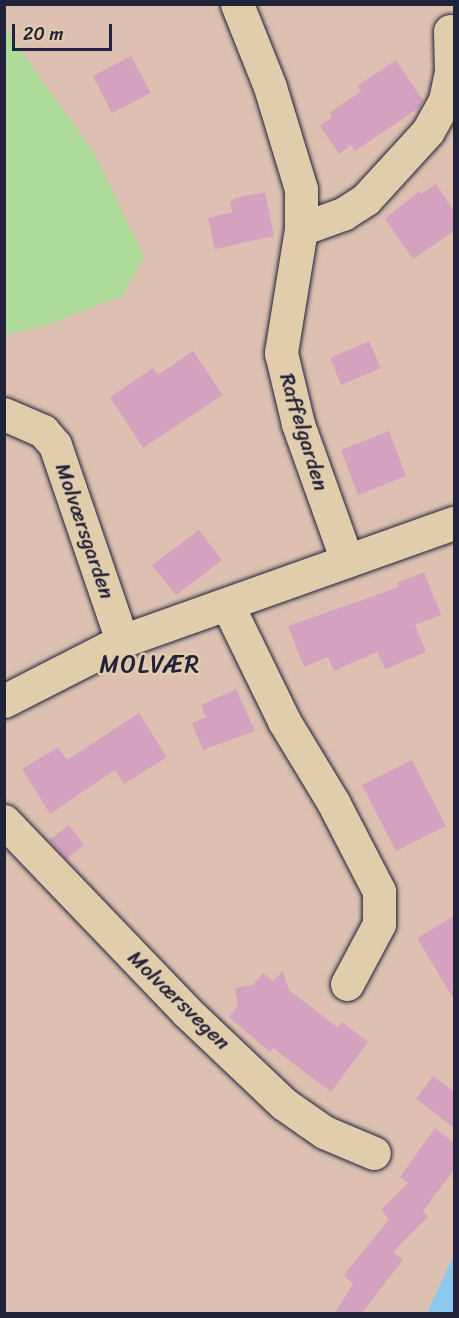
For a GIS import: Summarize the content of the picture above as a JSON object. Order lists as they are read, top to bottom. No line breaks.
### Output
{"streets":{"street":["Raffelgarden","Molværsgarden","Molværsvegen"]},"districts":["MOLVÆR"],"scale_bar":"20 m"}
